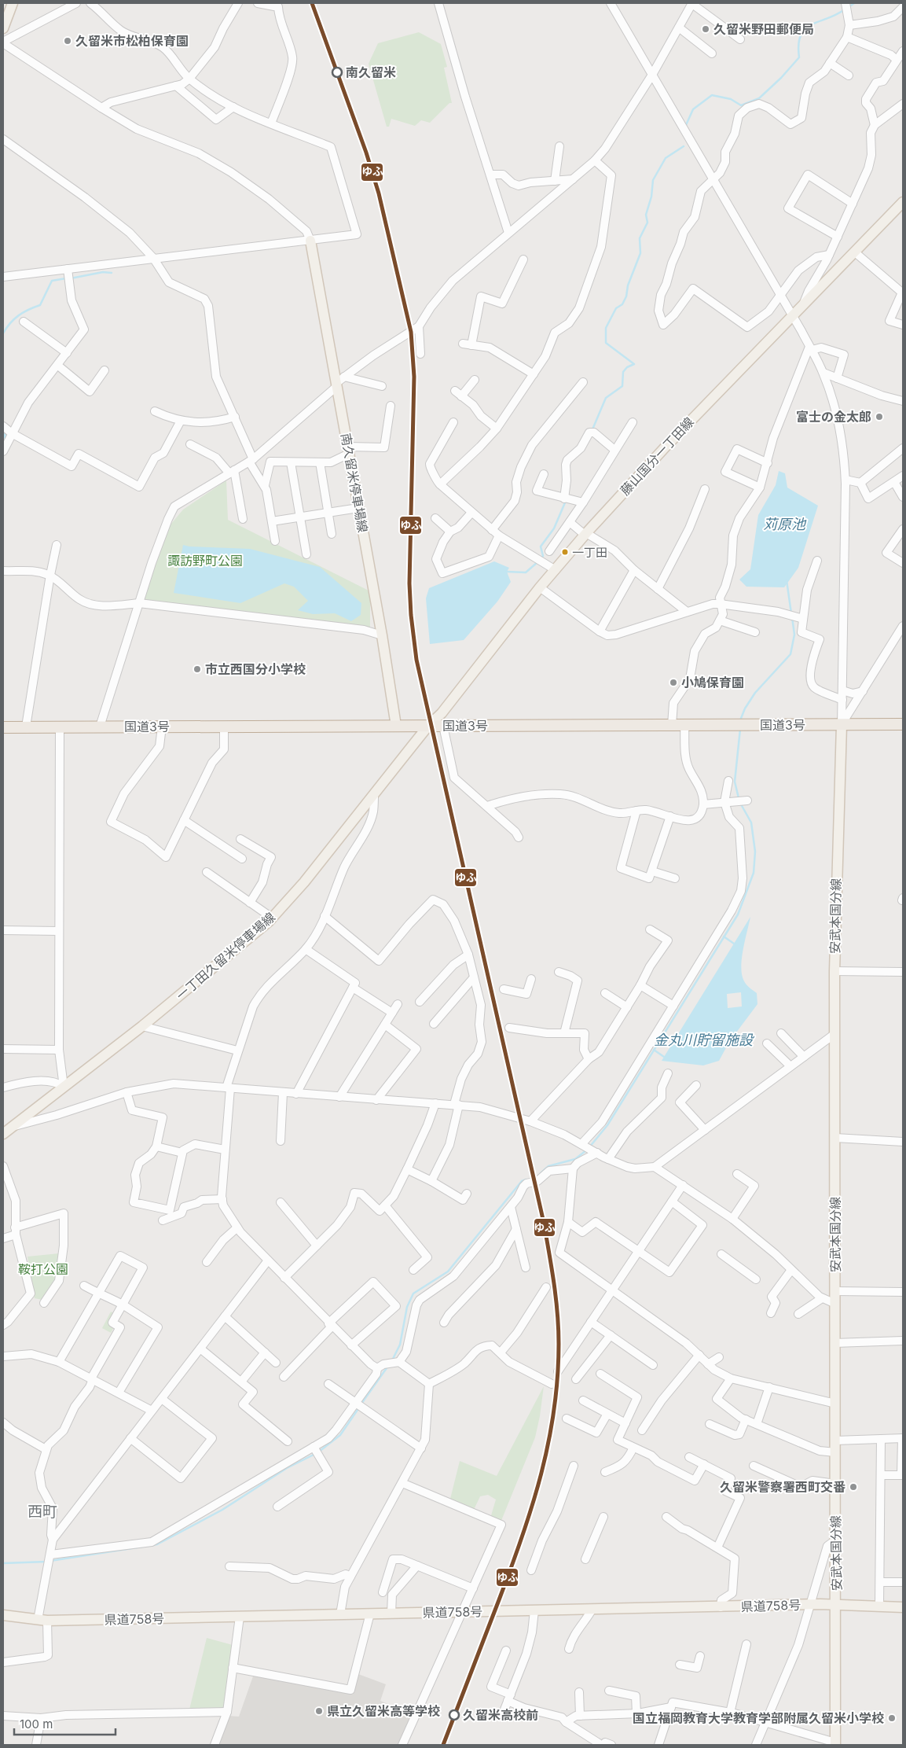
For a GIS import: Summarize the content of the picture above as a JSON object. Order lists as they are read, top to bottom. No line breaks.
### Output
{"streets":{"highway":["国道3号"],"main road":["藤山国分一丁田線","南久留米停車場線","安武本国分線","一丁田久留米停車場線","県道758号"]},"crossings":[["藤山国分一丁田線","国道3号"],["藤山国分一丁田線","一丁田久留米停車場線"],["南久留米停車場線","国道3号"],["国道3号","安武本国分線"],["国道3号","一丁田久留米停車場線"],["安武本国分線","県道758号"]],"districts":["西町"],"water":["苅原池","金丸川貯留施設"],"parks":["諏訪野町公園","鞍打公園"],"places":["久留米野田郵便局","久留米市松柏保育園","南久留米","富士の金太郎","一丁田","市立西国分小学校","小鳩保育園","久留米警察署西町交番","県立久留米高等学校","久留米高校前","国立福岡教育大学教育学部附属久留米小学校"],"lines":["transit line ゆふ"],"scale_bar":"100 m"}
